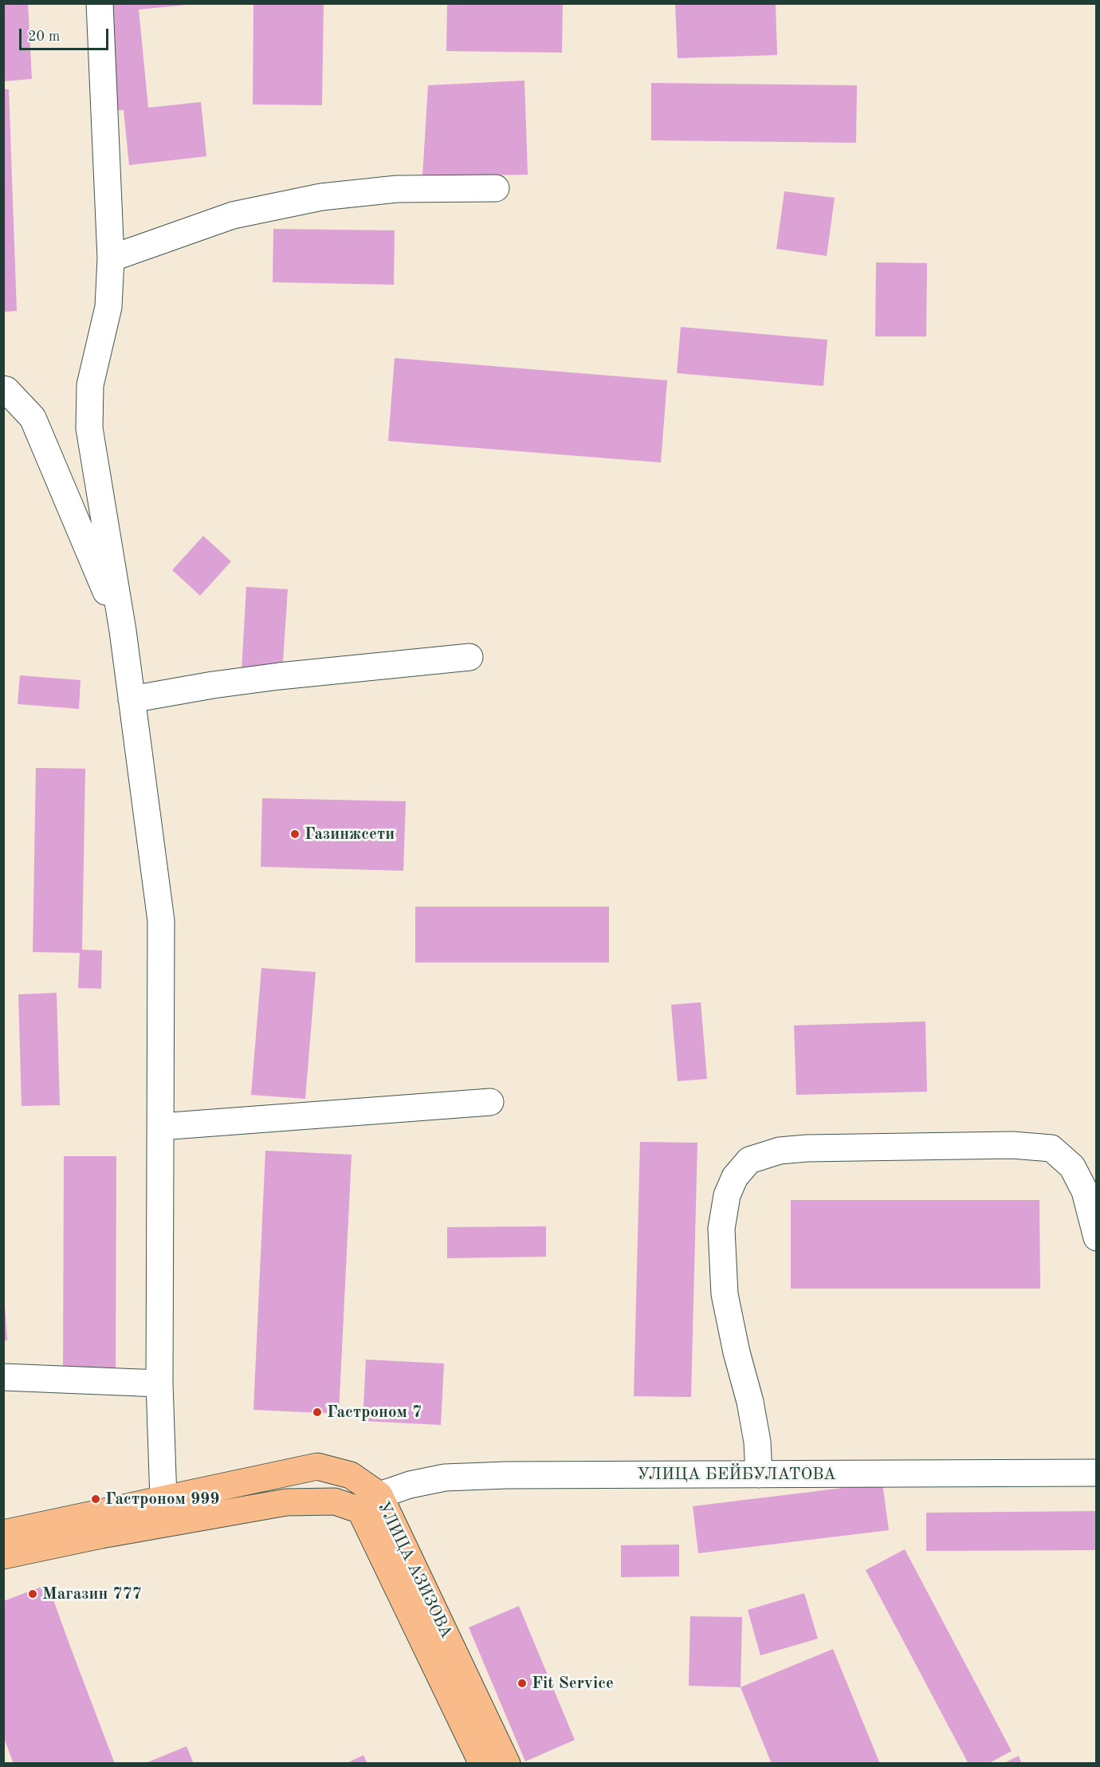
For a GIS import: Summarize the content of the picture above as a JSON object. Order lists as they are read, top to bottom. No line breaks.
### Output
{"streets":{"main road":["УЛИЦА АЗИЗОВА"],"street":["УЛИЦА БЕЙБУЛАТОВА"]},"crossings":[["УЛИЦА БЕЙБУЛАТОВА","УЛИЦА АЗИЗОВА"]],"places":["Газинжсети","Гастроном 7","Гастроном 999","Магазин 777","Fit Service"],"scale_bar":"20 m"}
